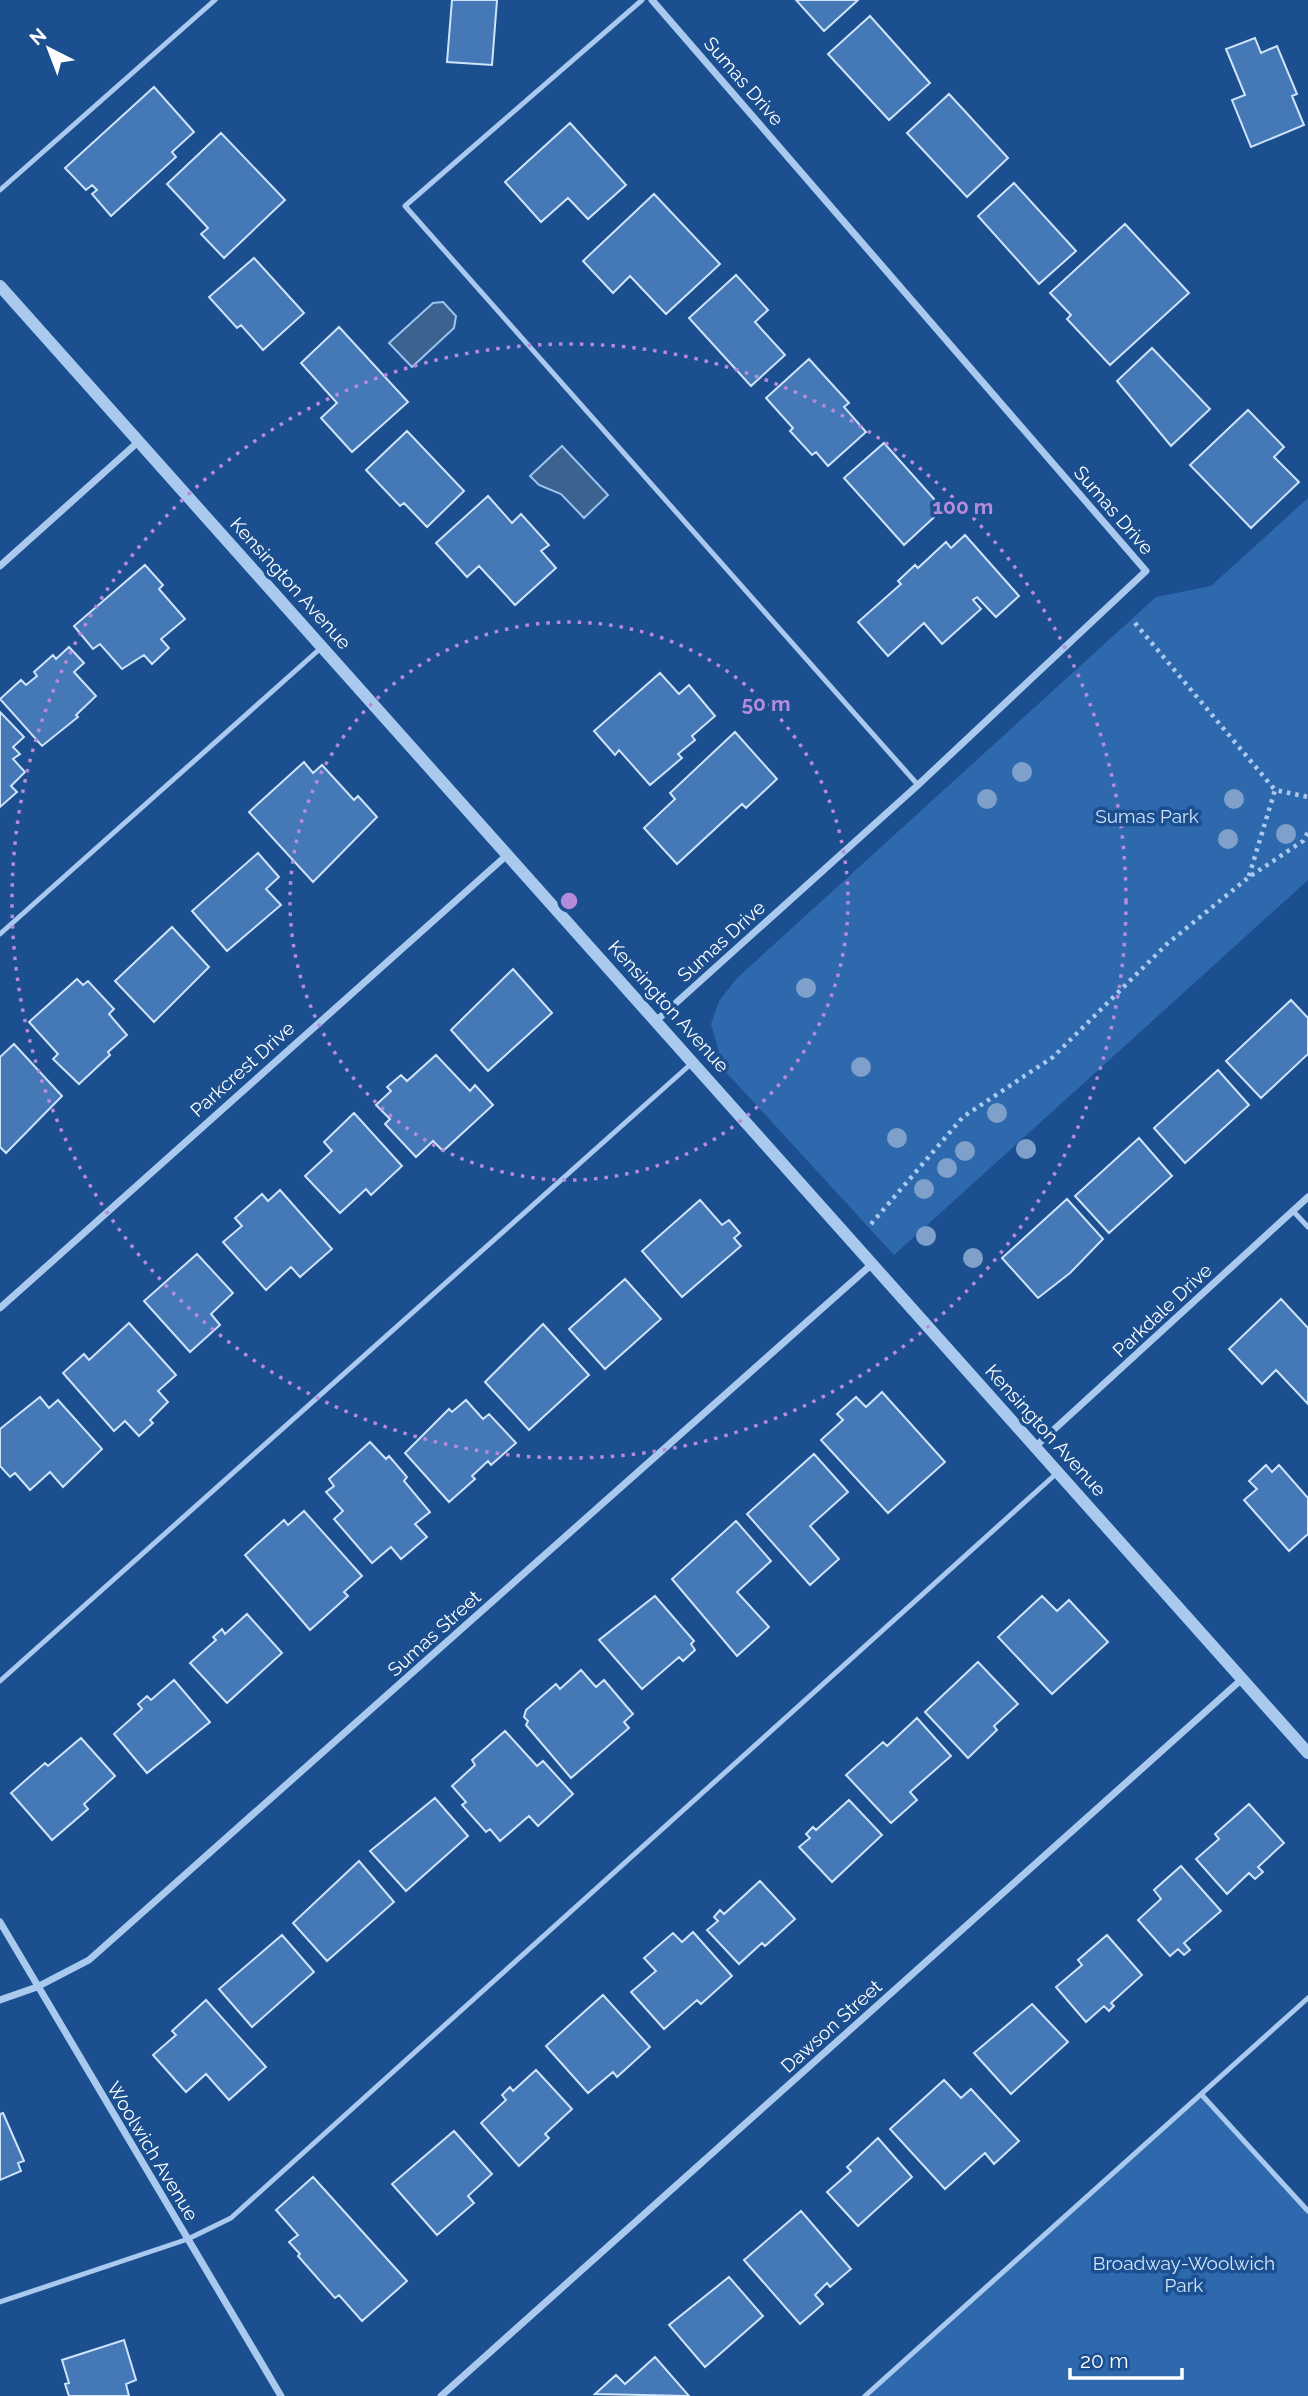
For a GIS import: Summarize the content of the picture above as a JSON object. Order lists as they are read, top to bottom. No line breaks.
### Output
{"streets":{"street":["Sumas Drive","Kensington Avenue","Parkcrest Drive","Parkdale Drive","Sumas Street","Dawson Street","Woolwich Avenue"]},"crossings":[["Sumas Drive","Kensington Avenue"],["Kensington Avenue","Parkcrest Drive"],["Kensington Avenue","Parkdale Drive"],["Kensington Avenue","Sumas Street"],["Kensington Avenue","Dawson Street"],["Sumas Street","Woolwich Avenue"]],"parks":["Sumas Park","Broadway-Woolwich Park"],"scale_bar":"20 m","north":"top left","rings":["100 m","50 m"]}
